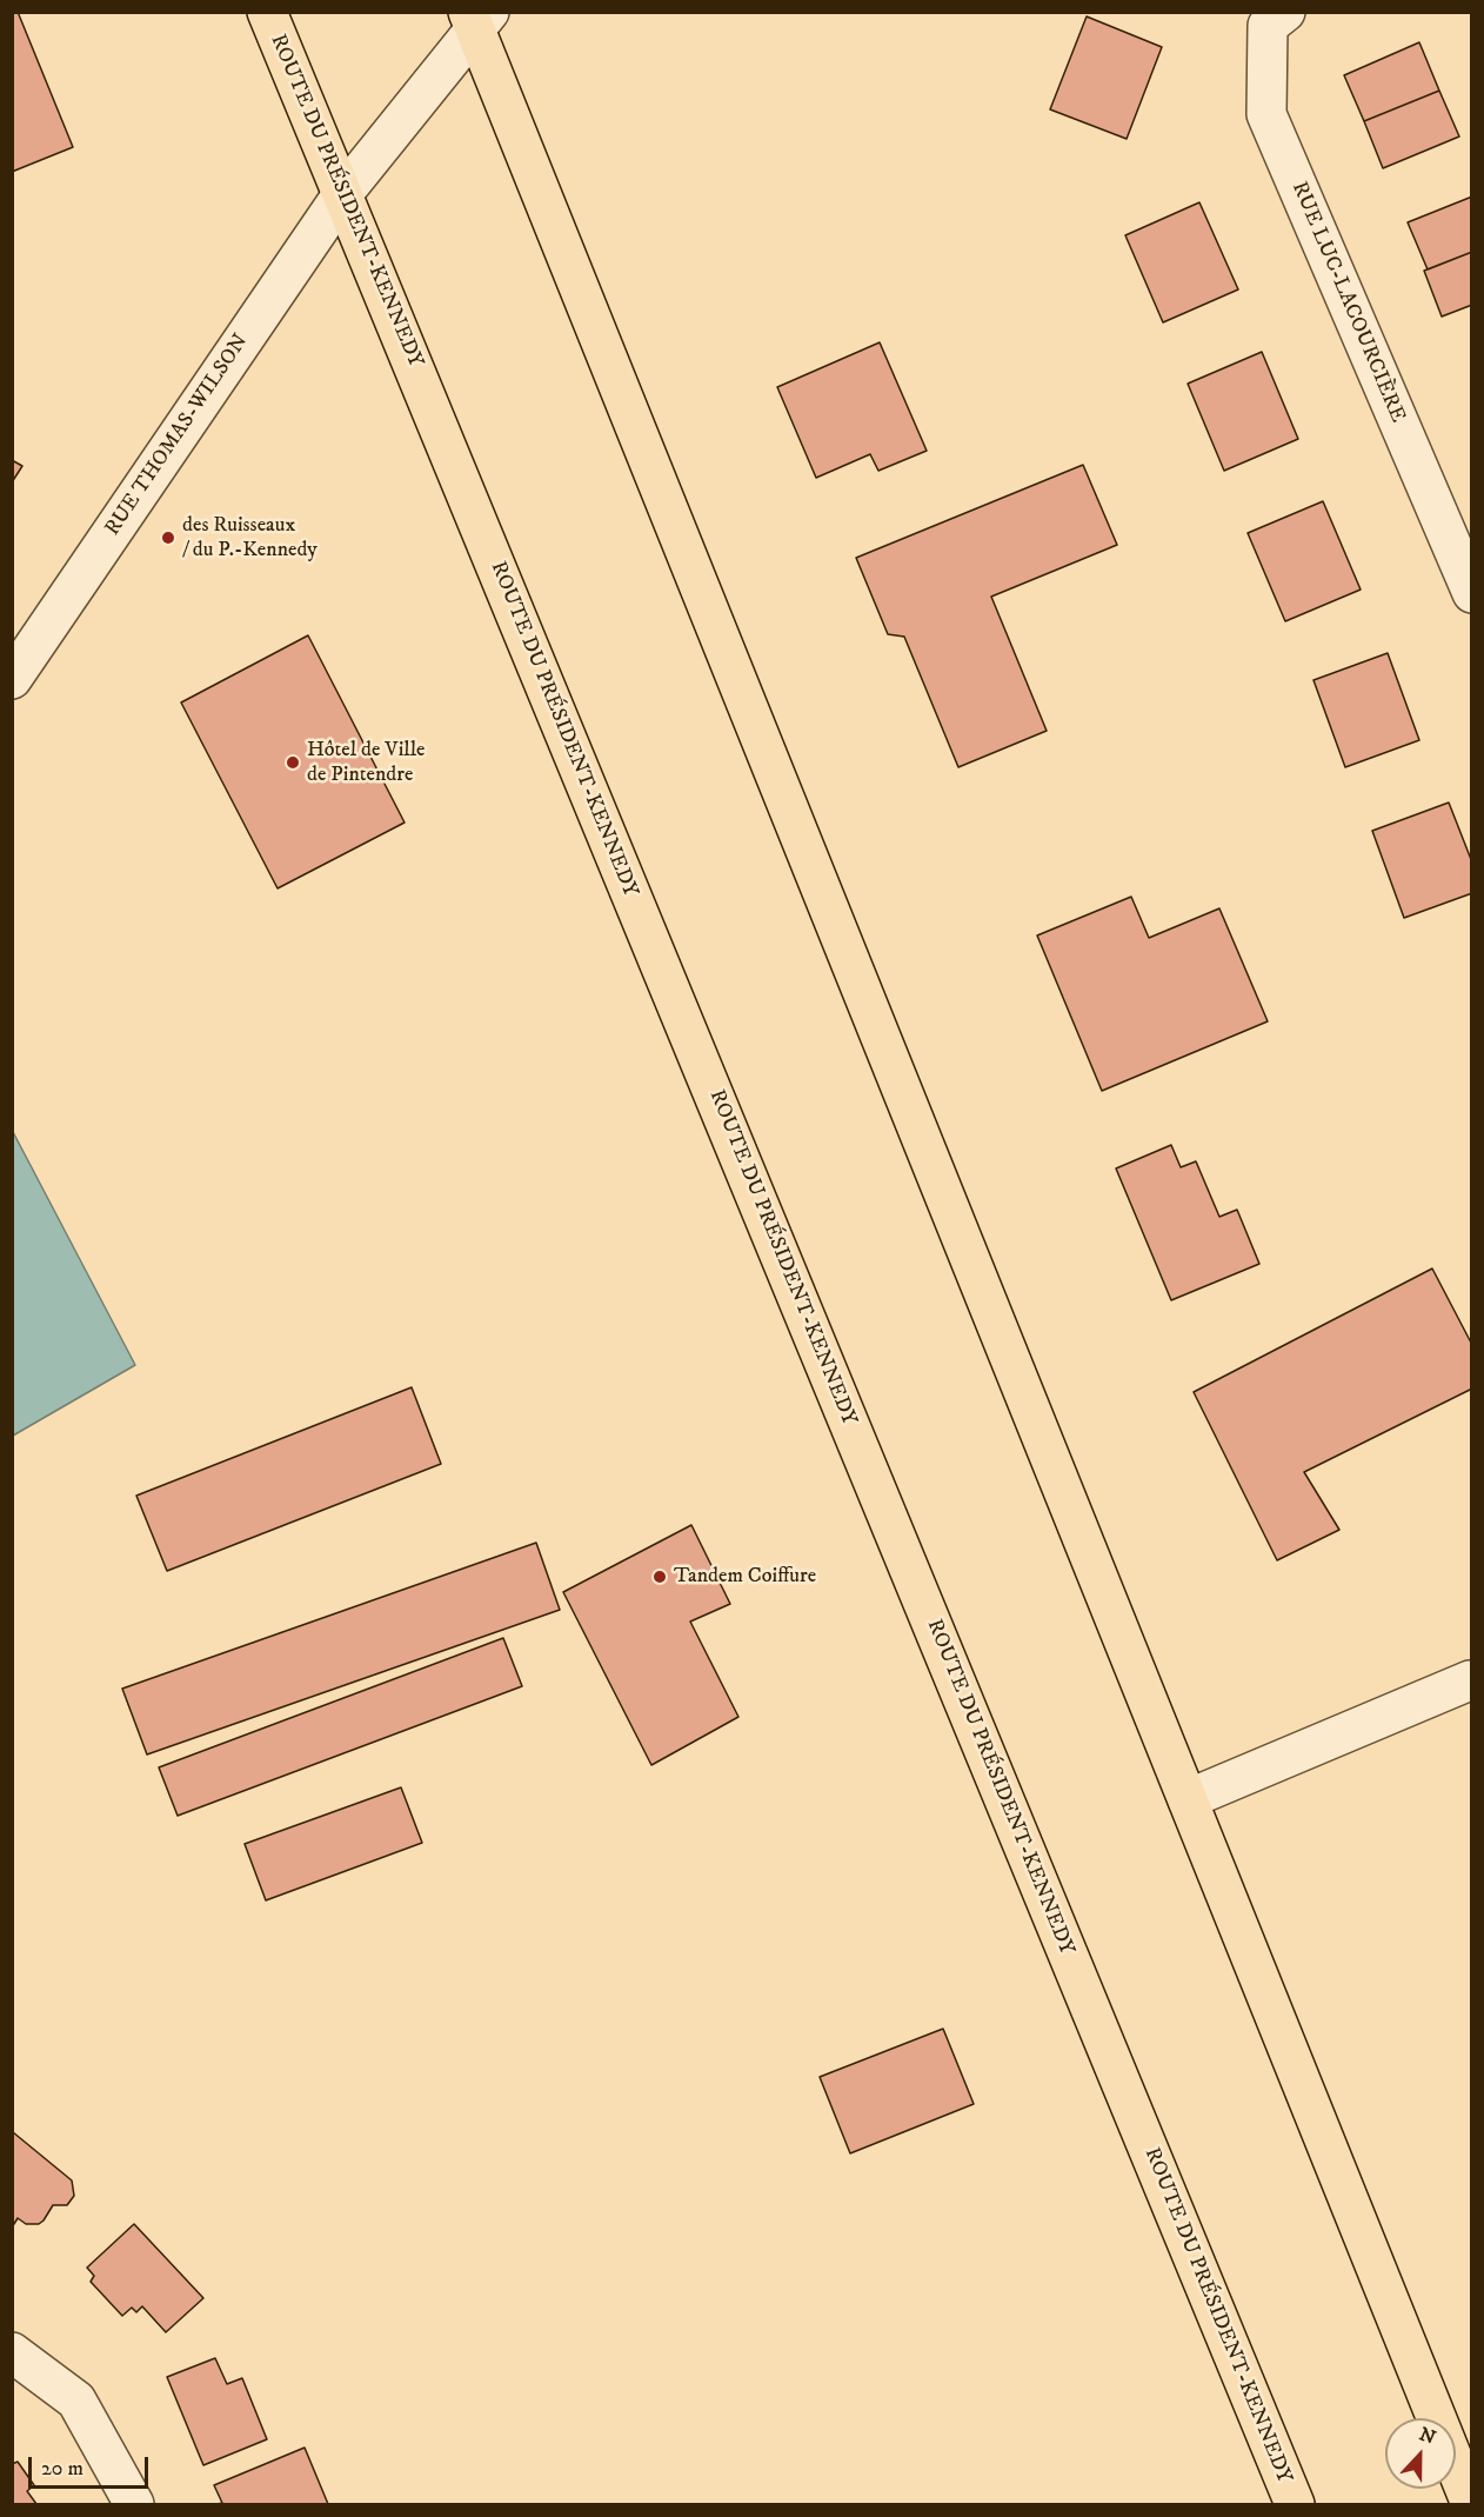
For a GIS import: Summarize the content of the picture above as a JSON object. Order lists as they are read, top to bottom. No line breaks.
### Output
{"streets":{"main road":["ROUTE DU PRÉSIDENT-KENNEDY"],"street":["RUE LUC-LACOURCIÈRE","RUE THOMAS-WILSON"]},"crossings":[["ROUTE DU PRÉSIDENT-KENNEDY","RUE THOMAS-WILSON"]],"places":["des Ruisseaux / du P.-Kennedy","Hôtel de Ville de Pintendre","Tandem Coiffure"],"scale_bar":"20 m","north":"top"}
